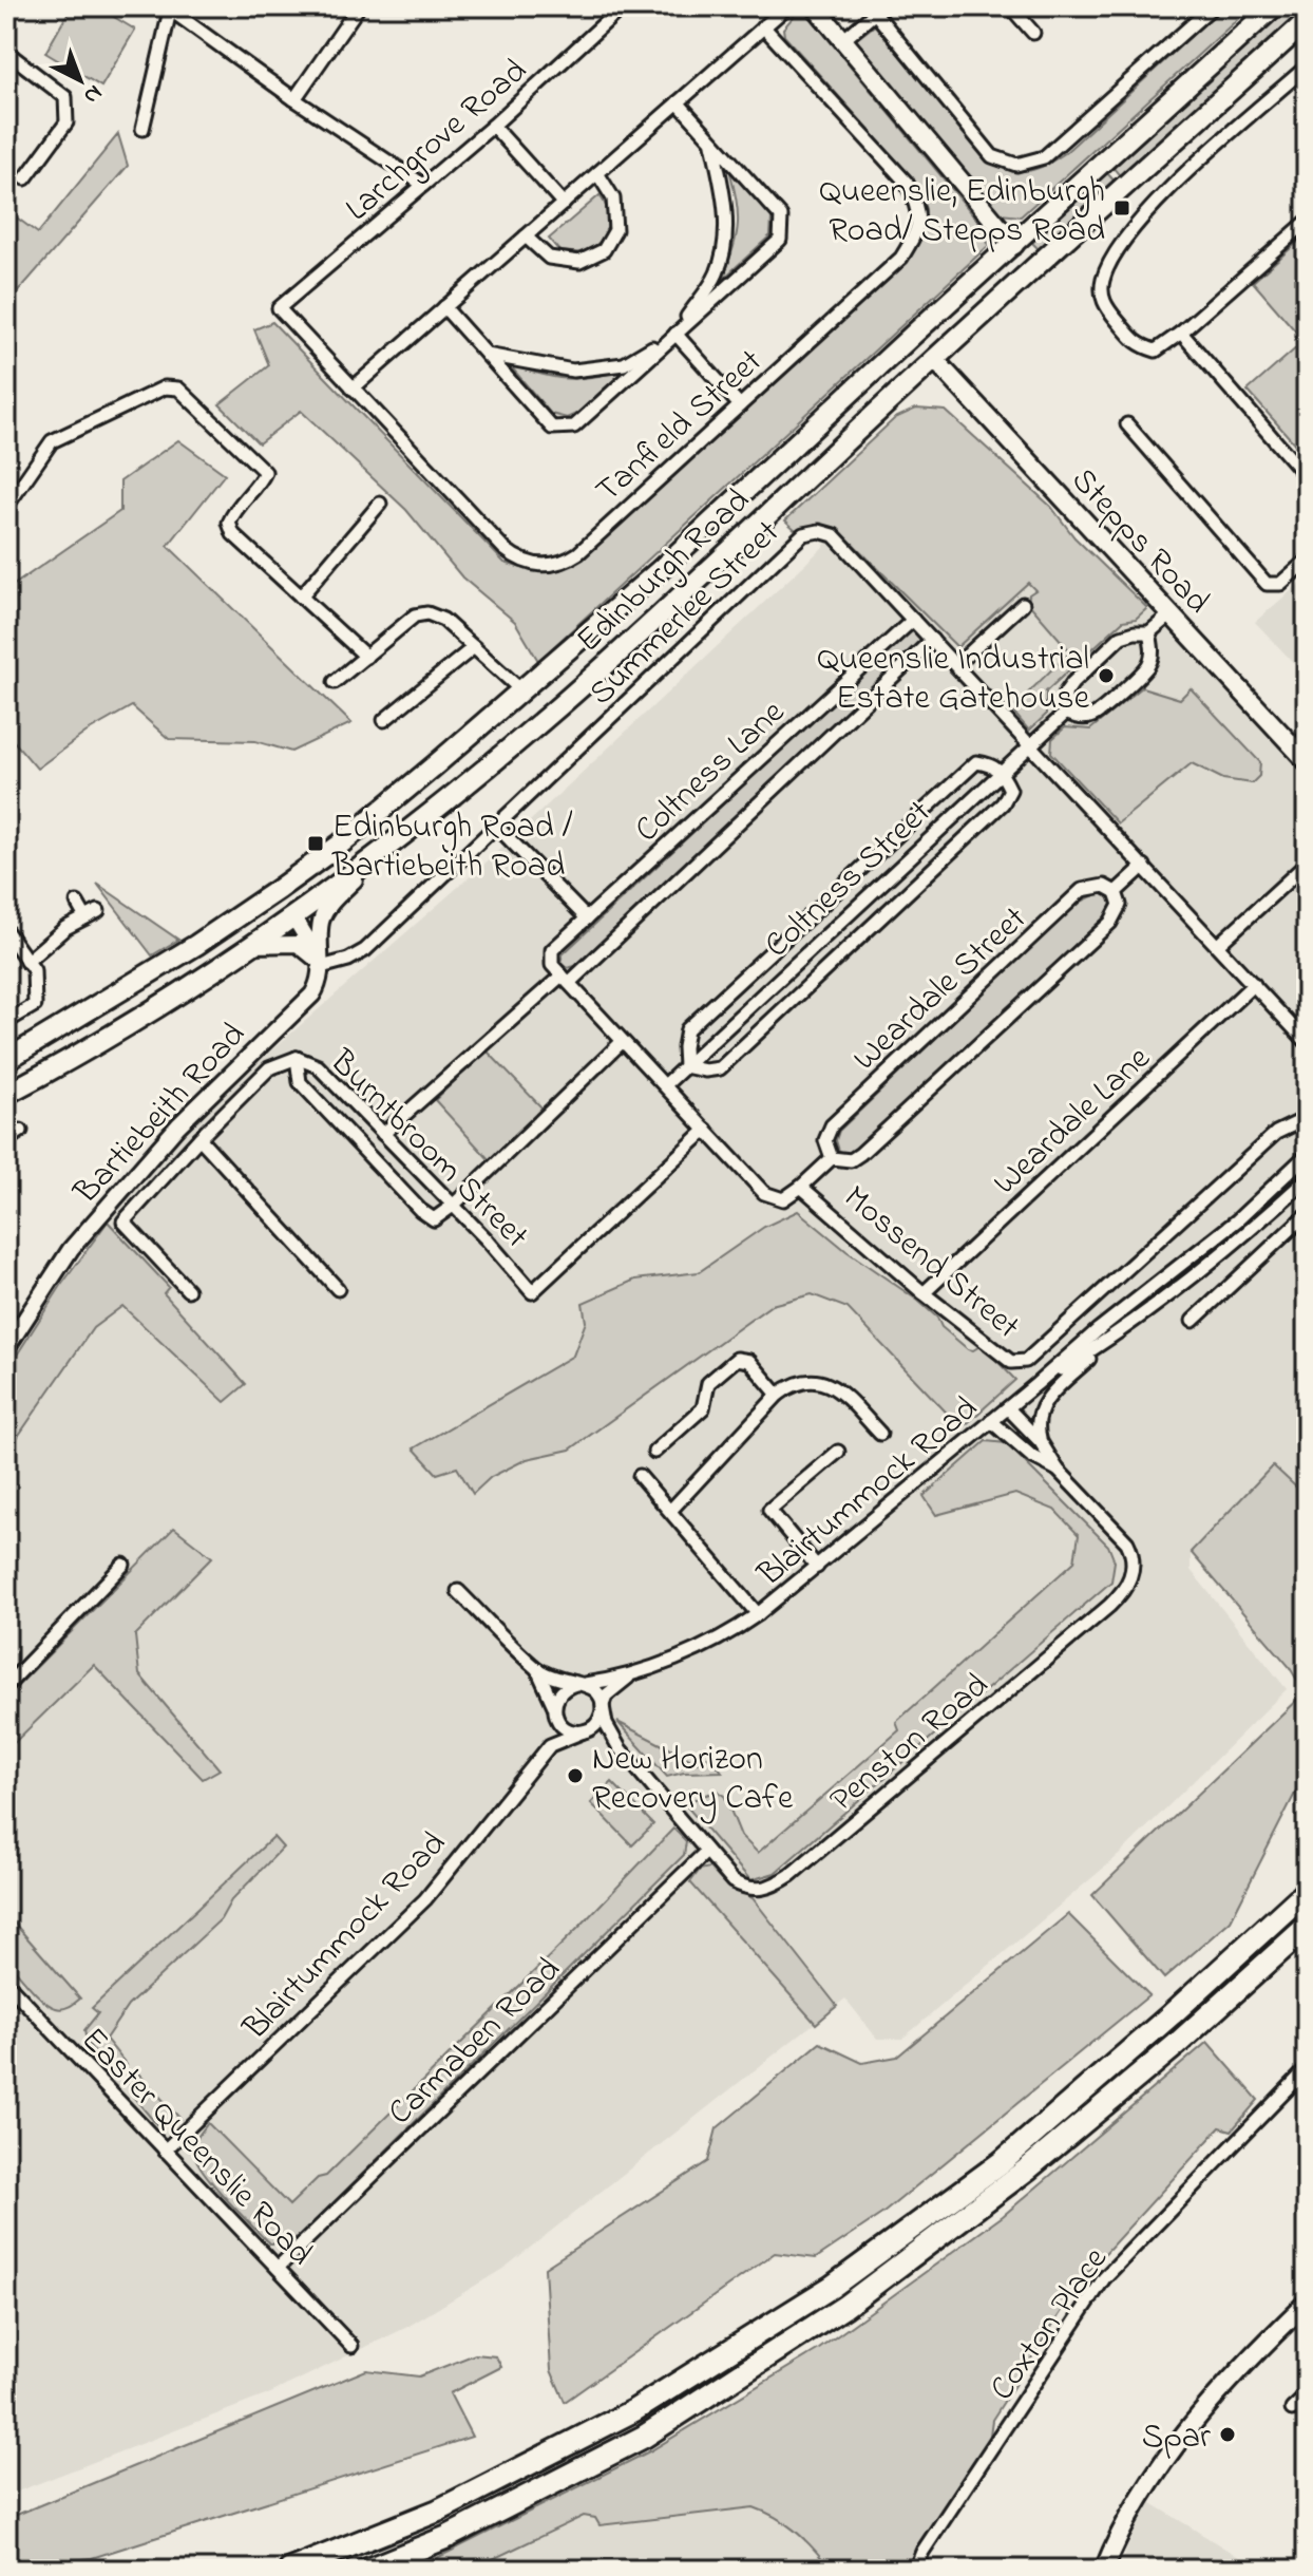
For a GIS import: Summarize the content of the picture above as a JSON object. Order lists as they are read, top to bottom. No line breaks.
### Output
{"streets":{"main road":["Stepps Road","Edinburgh Road"],"street":["Larchgrove Road","Tanfield Street","Summerlee Street","Coltness Lane","Coltness Street","Weardale Street","Bartiebeith Road","Weardale Lane","Burntbroom Street","Mossend Street","Blairtummock Road","Penston Road","Carmaben Road","Easter Queenslie Road","Coxton Place"]},"crossings":[["Larchgrove Road","Tanfield Street"],["Stepps Road","Edinburgh Road"],["Stepps Road","Coltness Street"],["Summerlee Street","Coltness Lane"],["Summerlee Street","Coltness Street"],["Summerlee Street","Weardale Street"],["Summerlee Street","Bartiebeith Road"],["Summerlee Street","Weardale Lane"],["Coltness Lane","Burntbroom Street"],["Coltness Lane","Mossend Street"],["Coltness Street","Mossend Street"],["Weardale Street","Mossend Street"],["Weardale Lane","Mossend Street"],["Burntbroom Street","Mossend Street"],["Blairtummock Road","Penston Road"],["Blairtummock Road","Easter Queenslie Road"],["Penston Road","Carmaben Road"],["Carmaben Road","Easter Queenslie Road"]],"places":{"transit":["Queenslie, Edinburgh Road/ Stepps Road","Edinburgh Road / Bartiebeith Road"],"other":["Queenslie Industrial Estate Gatehouse","New Horizon Recovery Cafe","Spar"]},"north":"bottom right"}
